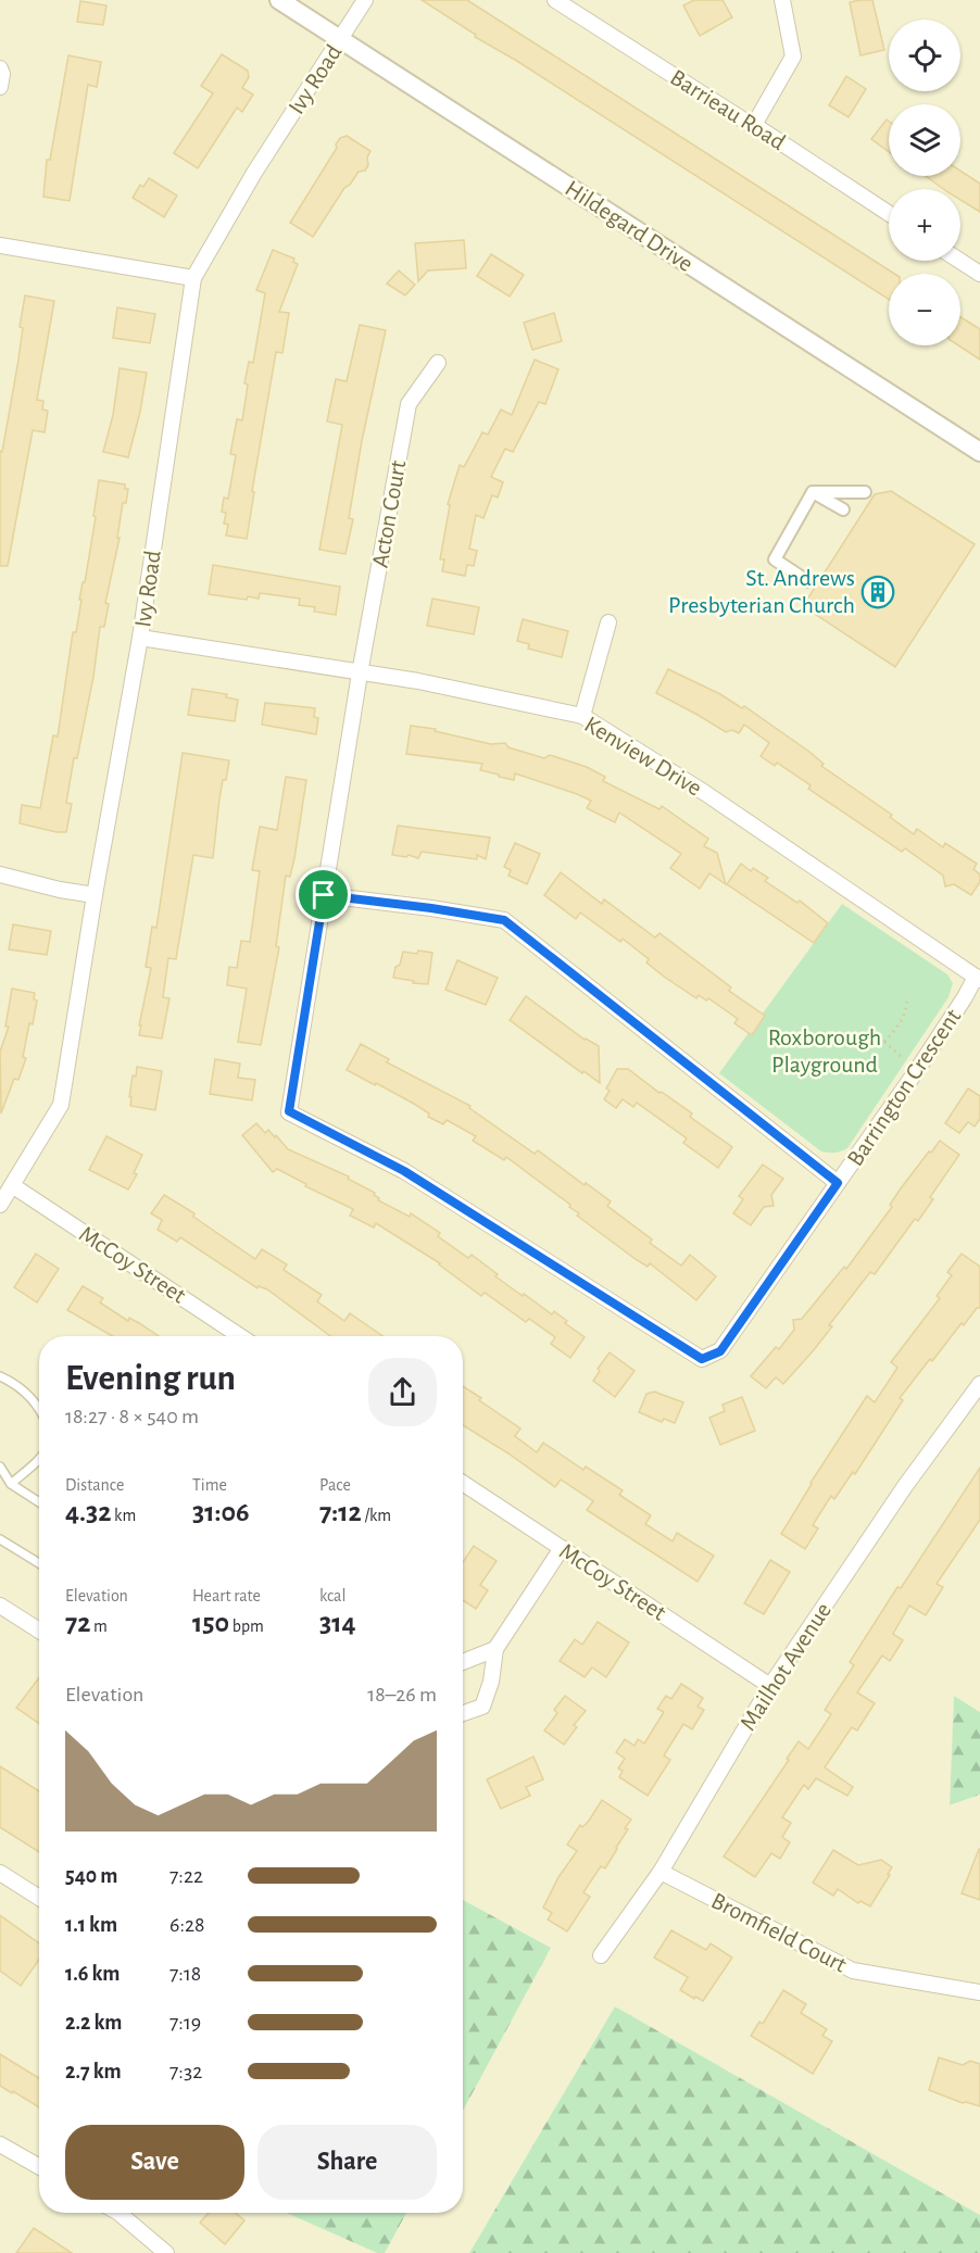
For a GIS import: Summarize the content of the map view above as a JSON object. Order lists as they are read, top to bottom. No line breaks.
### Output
{"streets":{"street":["Ivy Road","Barrieau Road","Hildegard Drive","Acton Court","Kenview Drive","Barrington Crescent","McCoy Street","Mailhot Avenue","Bromfield Court"]},"crossings":[["Ivy Road","Hildegard Drive"],["Ivy Road","Kenview Drive"],["Ivy Road","McCoy Street"],["Acton Court","Kenview Drive"],["Acton Court","Barrington Crescent"],["Kenview Drive","Barrington Crescent"],["McCoy Street","Mailhot Avenue"],["Mailhot Avenue","Bromfield Court"]],"parks":["Roxborough Playground"],"places":{"building":["St. Andrews Presbyterian Church"]},"page":{"map_buttons":["+","−"],"heading":["Evening run","18:27 · 8 × 540 m"],"stats":[["Distance","4.32 km"],["Time","31:06"],["Pace","7:12 /km"],["Elevation","72 m"],["Heart rate","150 bpm"],["kcal","314"]],"chart":["Elevation","18–26 m"],"list":[{"name":"540 m","note":"7:22"},{"name":"1.1 km","note":"6:28"},{"name":"1.6 km","note":"7:18"},{"name":"2.2 km","note":"7:19"},{"name":"2.7 km","note":"7:32"}],"buttons":["Save","Share"]}}
